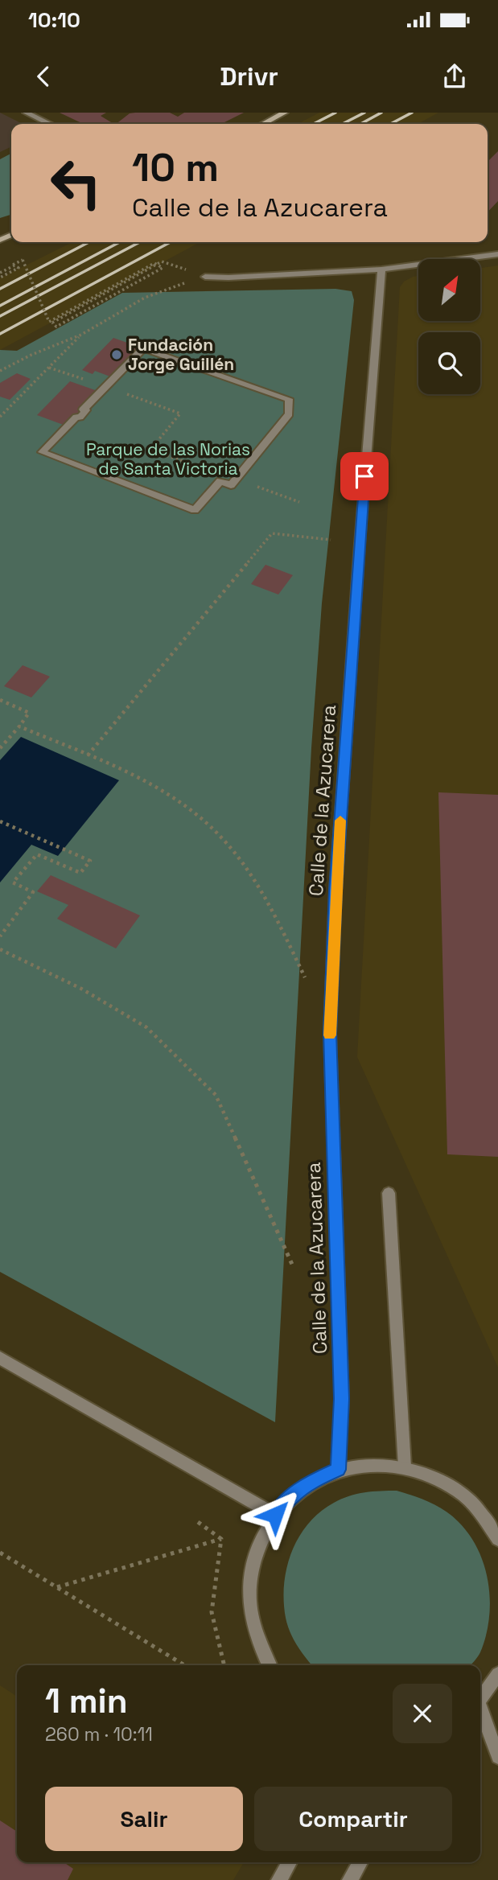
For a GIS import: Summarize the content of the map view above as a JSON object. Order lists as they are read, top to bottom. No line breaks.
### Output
{"streets":{"street":["Calle de la Azucarera"]},"parks":["Parque de las Norias de Santa Victoria"],"places":["Fundación Jorge Guillén"],"north":"top right","page":{"status":"10:10","header":"Drivr","turn":["10 m","Calle de la Azucarera"],"heading":["1 min","260 m · 10:11"],"buttons":["Salir","Compartir"]}}
